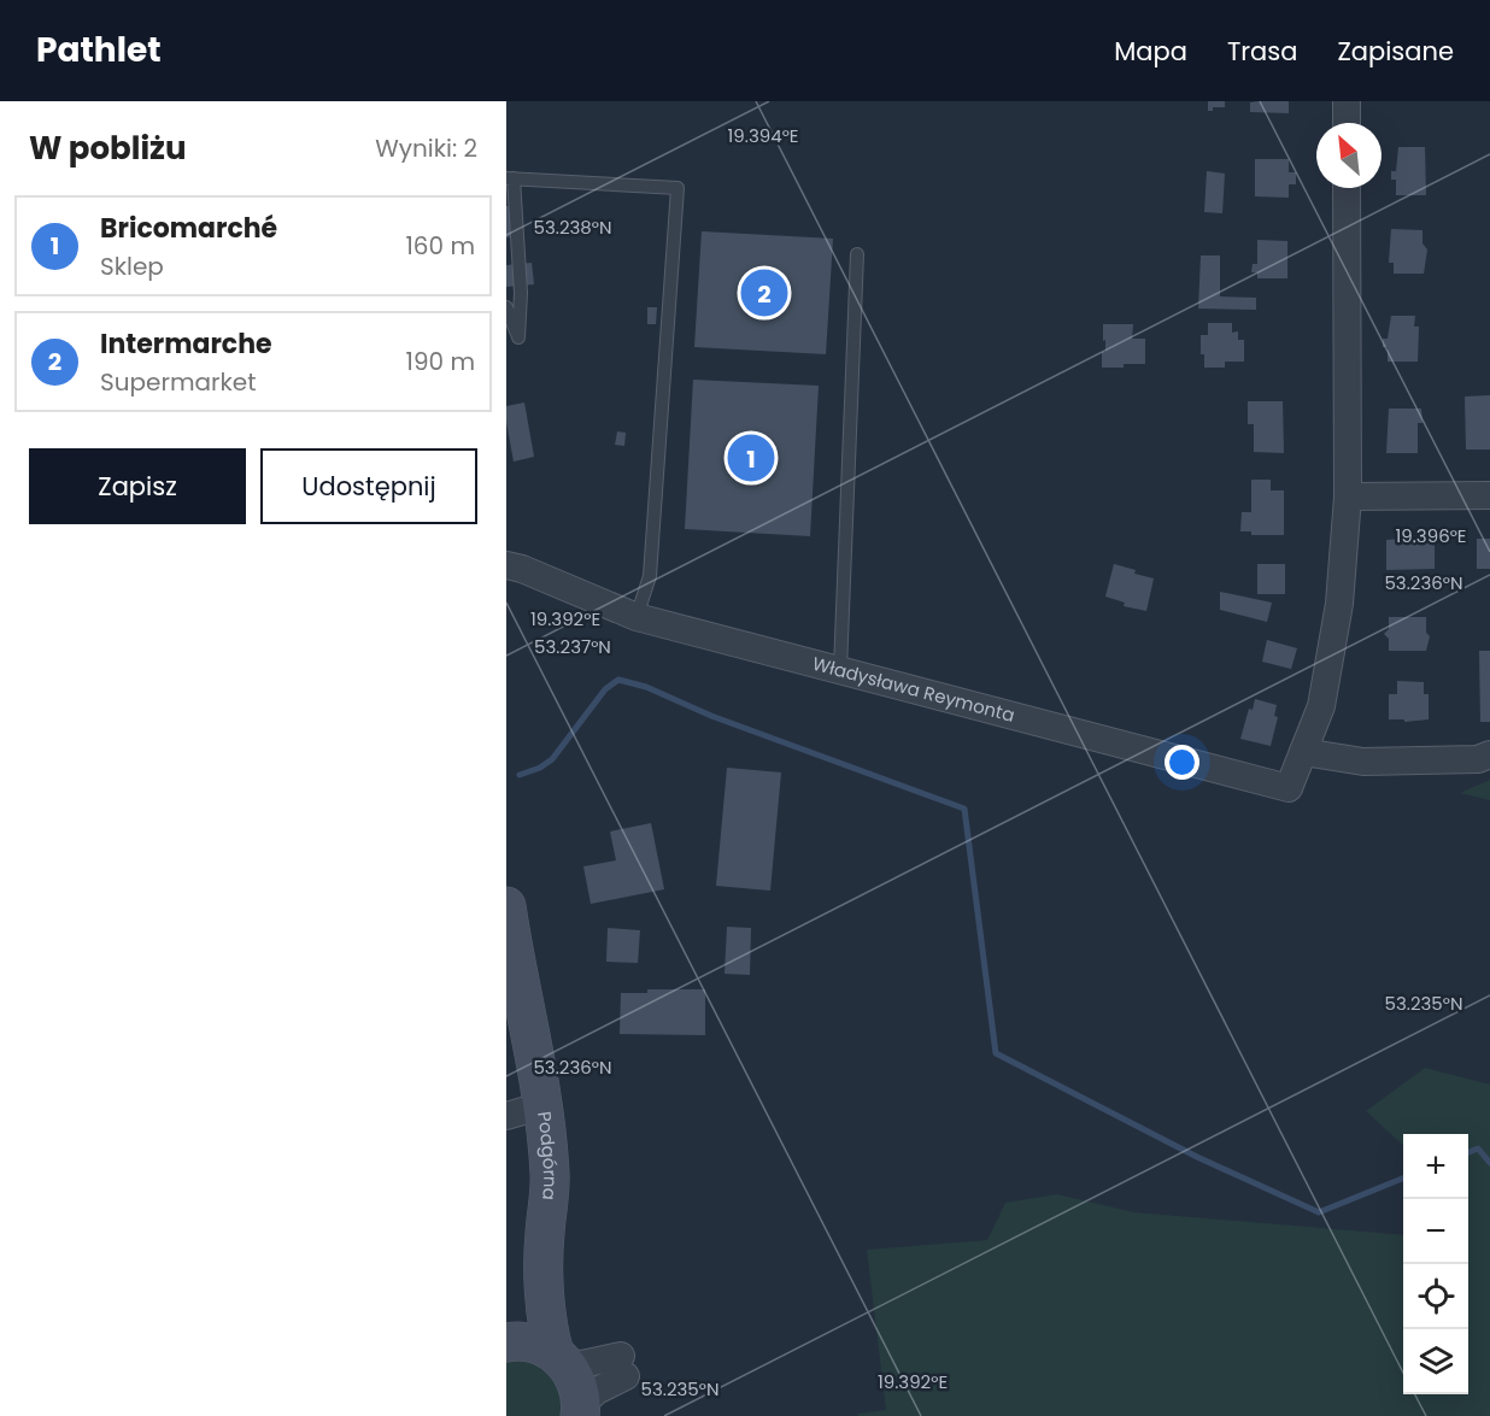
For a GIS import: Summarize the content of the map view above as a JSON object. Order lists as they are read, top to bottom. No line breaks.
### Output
{"streets":{"main road":["Podgórna"],"street":["Władysława Reymonta"]},"north":"top left","page":{"header":"Pathlet","nav":["Mapa","Trasa","Zapisane"],"heading":["W pobliżu","Wyniki: 2"],"list":[{"mark":"1","name":"Bricomarché","note":"Sklep","value":"160 m"},{"mark":"2","name":"Intermarche","note":"Supermarket","value":"190 m"}],"pins":["2","1"],"buttons":["Zapisz","Udostępnij"],"map_buttons":["+","−"]},"coordinates":["19.394°E","53.238°N","19.396°E","53.236°N","19.392°E","53.237°N","53.235°N"]}
